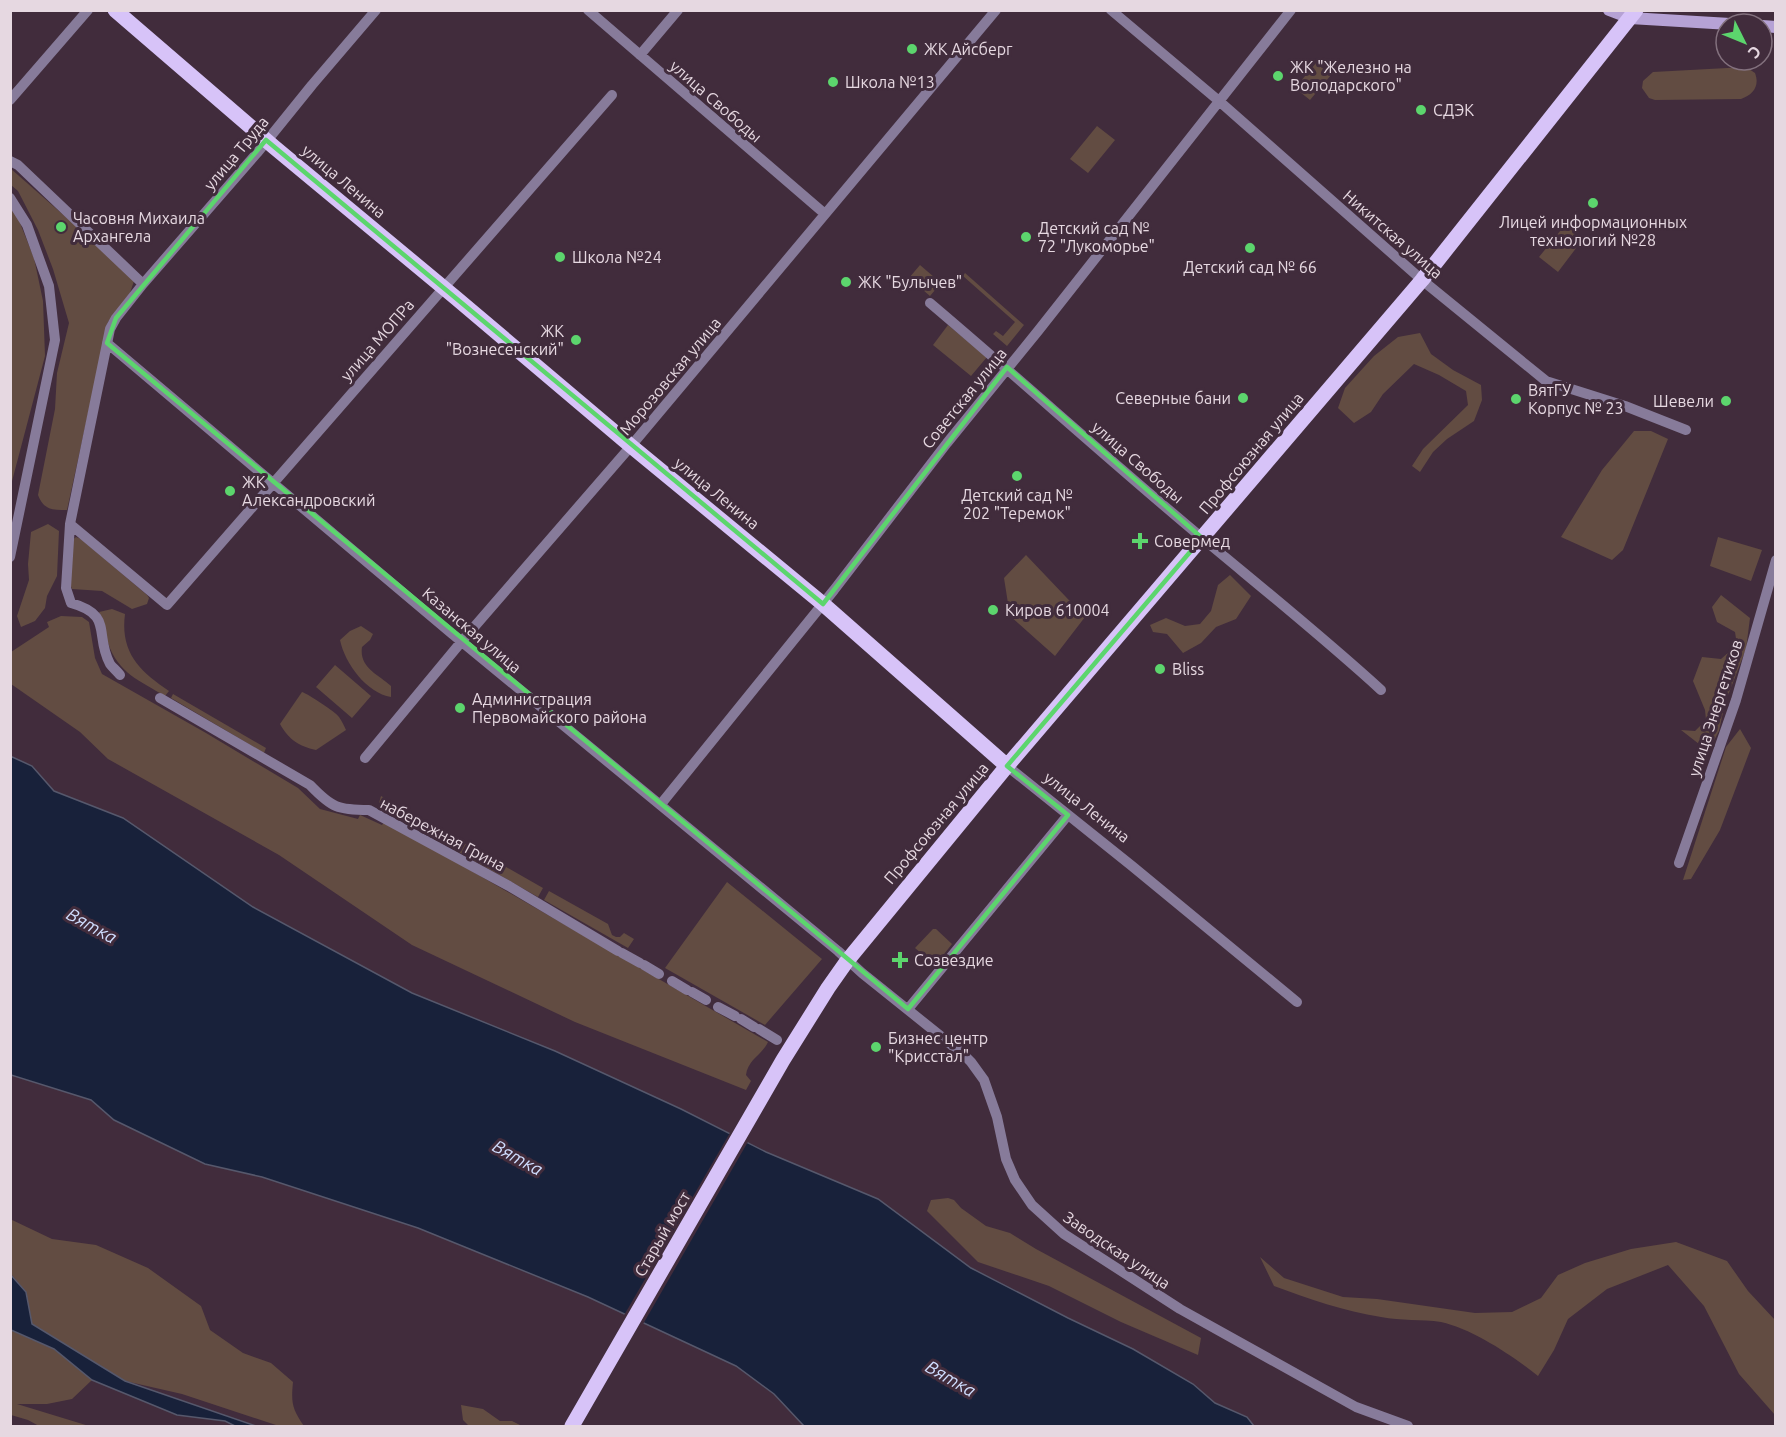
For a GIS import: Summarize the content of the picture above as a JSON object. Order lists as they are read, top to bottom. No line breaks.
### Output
{"streets":{"main road":["улица Ленина","Профсоюзная улица","Старый мост"],"street":["улица Свободы","улица Труда","Никитская улица","улица МОПРа","Морозовская улица","Советская улица","Казанская улица","улица Энергетиков","набережная Грина","Заводская улица"]},"crossings":[["улица Свободы","Морозовская улица"],["улица Свободы","Советская улица"],["улица Свободы","Профсоюзная улица"],["улица Труда","улица Ленина"],["улица Труда","улица МОПРа"],["улица Труда","Казанская улица"],["улица Ленина","улица МОПРа"],["улица Ленина","Морозовская улица"],["улица Ленина","Советская улица"],["улица Ленина","Профсоюзная улица"],["Никитская улица","Советская улица"],["Никитская улица","Профсоюзная улица"],["улица МОПРа","Казанская улица"],["Морозовская улица","Казанская улица"],["Советская улица","Казанская улица"],["Профсоюзная улица","Казанская улица"],["Профсоюзная улица","Старый мост"],["Профсоюзная улица","Заводская улица"],["Казанская улица","Заводская улица"]],"water":["Вятка"],"places":{"other":["ЖК Айсберг","ЖК \"Железно на Володарского\"","Школа №13","СДЭК","Лицей информационных технологий №28","Часовня Михаила Архангела","Детский сад № 72 \"Лукоморье\"","Детский сад № 66","Школа №24","ЖК \"Булычев\"","ЖК \"Вознесенский\"","Северные бани","ВятГУ Корпус № 23","Шевели","Детский сад № 202 \"Теремок\"","ЖК Александровский","Киров 610004","Bliss","Администрация Первомайского района","Бизнес центр \"Крисстал\""],"health":["Совермед","Созвездие"]},"north":"bottom right"}
